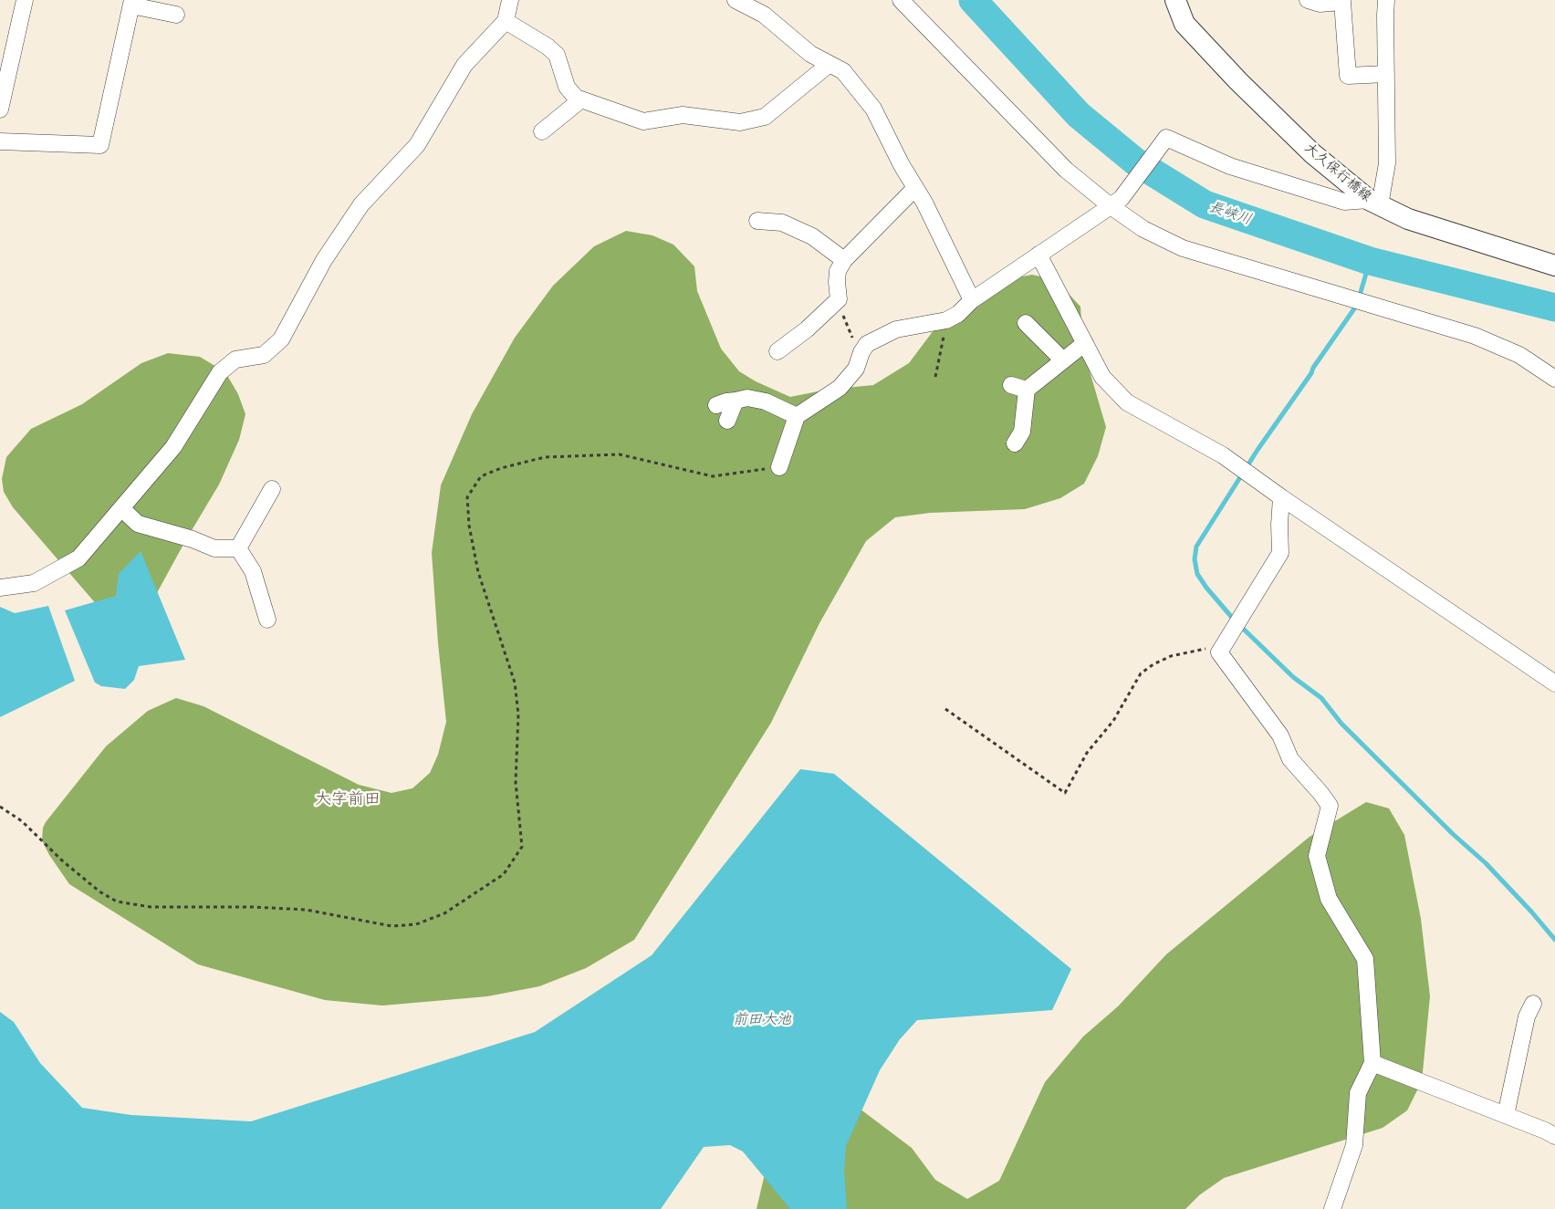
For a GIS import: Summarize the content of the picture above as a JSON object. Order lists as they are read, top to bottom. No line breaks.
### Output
{"streets":{"main road":["大久保行橋線"]},"districts":["大字前田"],"water":["長峡川","前田大池"]}
